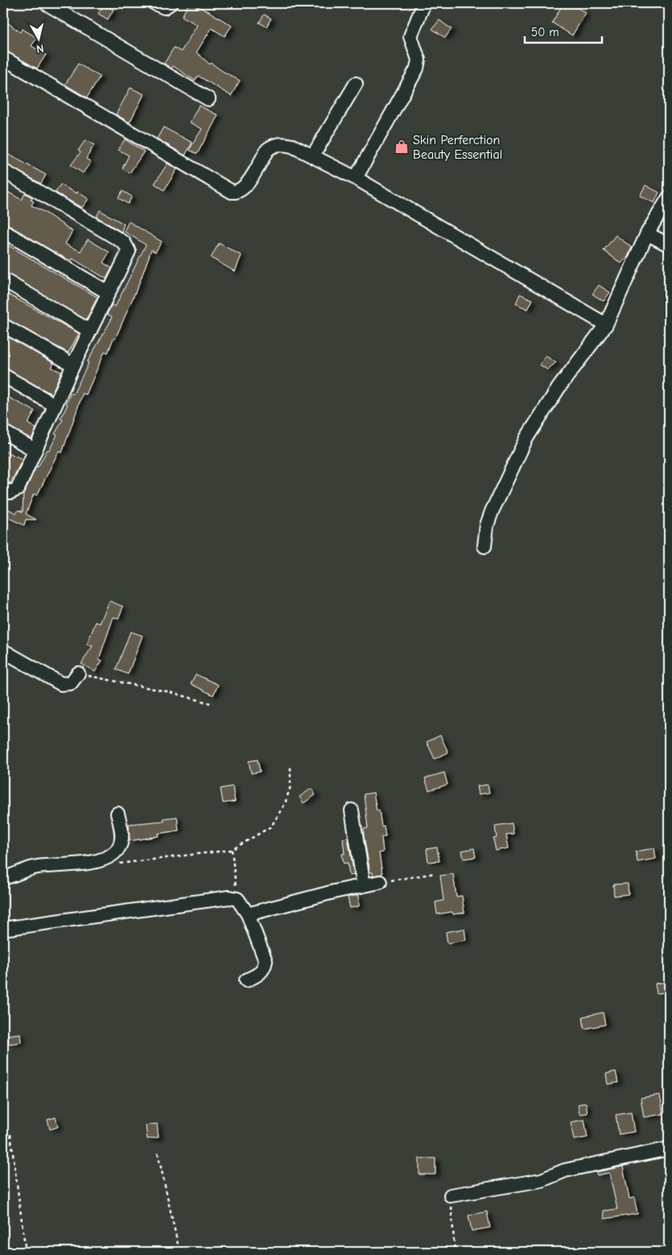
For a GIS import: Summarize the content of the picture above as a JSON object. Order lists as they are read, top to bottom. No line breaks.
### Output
{"places":{"shop":["Skin Perferction Beauty Essential"]},"scale_bar":"50 m","north":"bottom"}
